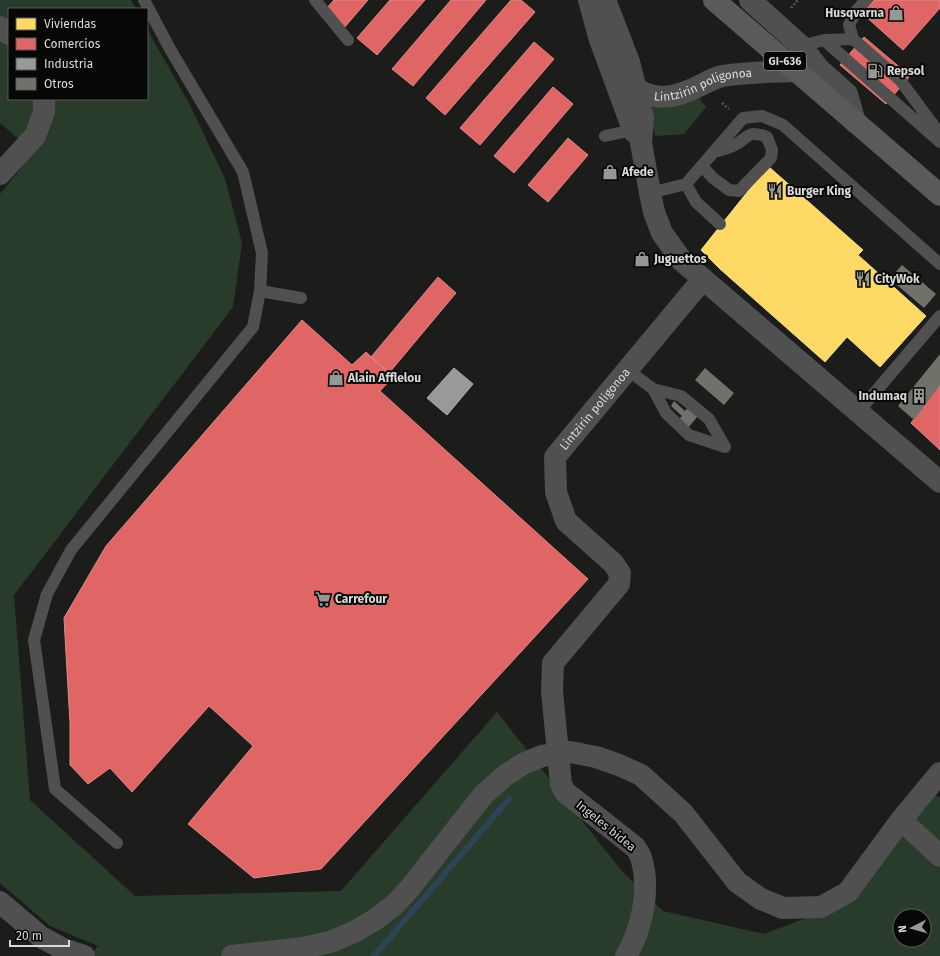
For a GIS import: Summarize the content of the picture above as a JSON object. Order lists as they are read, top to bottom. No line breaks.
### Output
{"streets":{"main road":["GI-636"],"street":["Lintzirin poligonoa","Ingeles bidea"]},"crossings":[["GI-636","Lintzirin poligonoa"],["Lintzirin poligonoa","Ingeles bidea"]],"places":{"shop":["Husqvarna","Afede","Juguettos","Alain Afflelou"],"fuel station":["Repsol"],"restaurant":["Burger King","CityWok"],"building":["Indumaq"],"supermarket":["Carrefour"]},"legend":["Viviendas","Comercios","Industria","Otros"],"scale_bar":"20 m","north":"left"}
